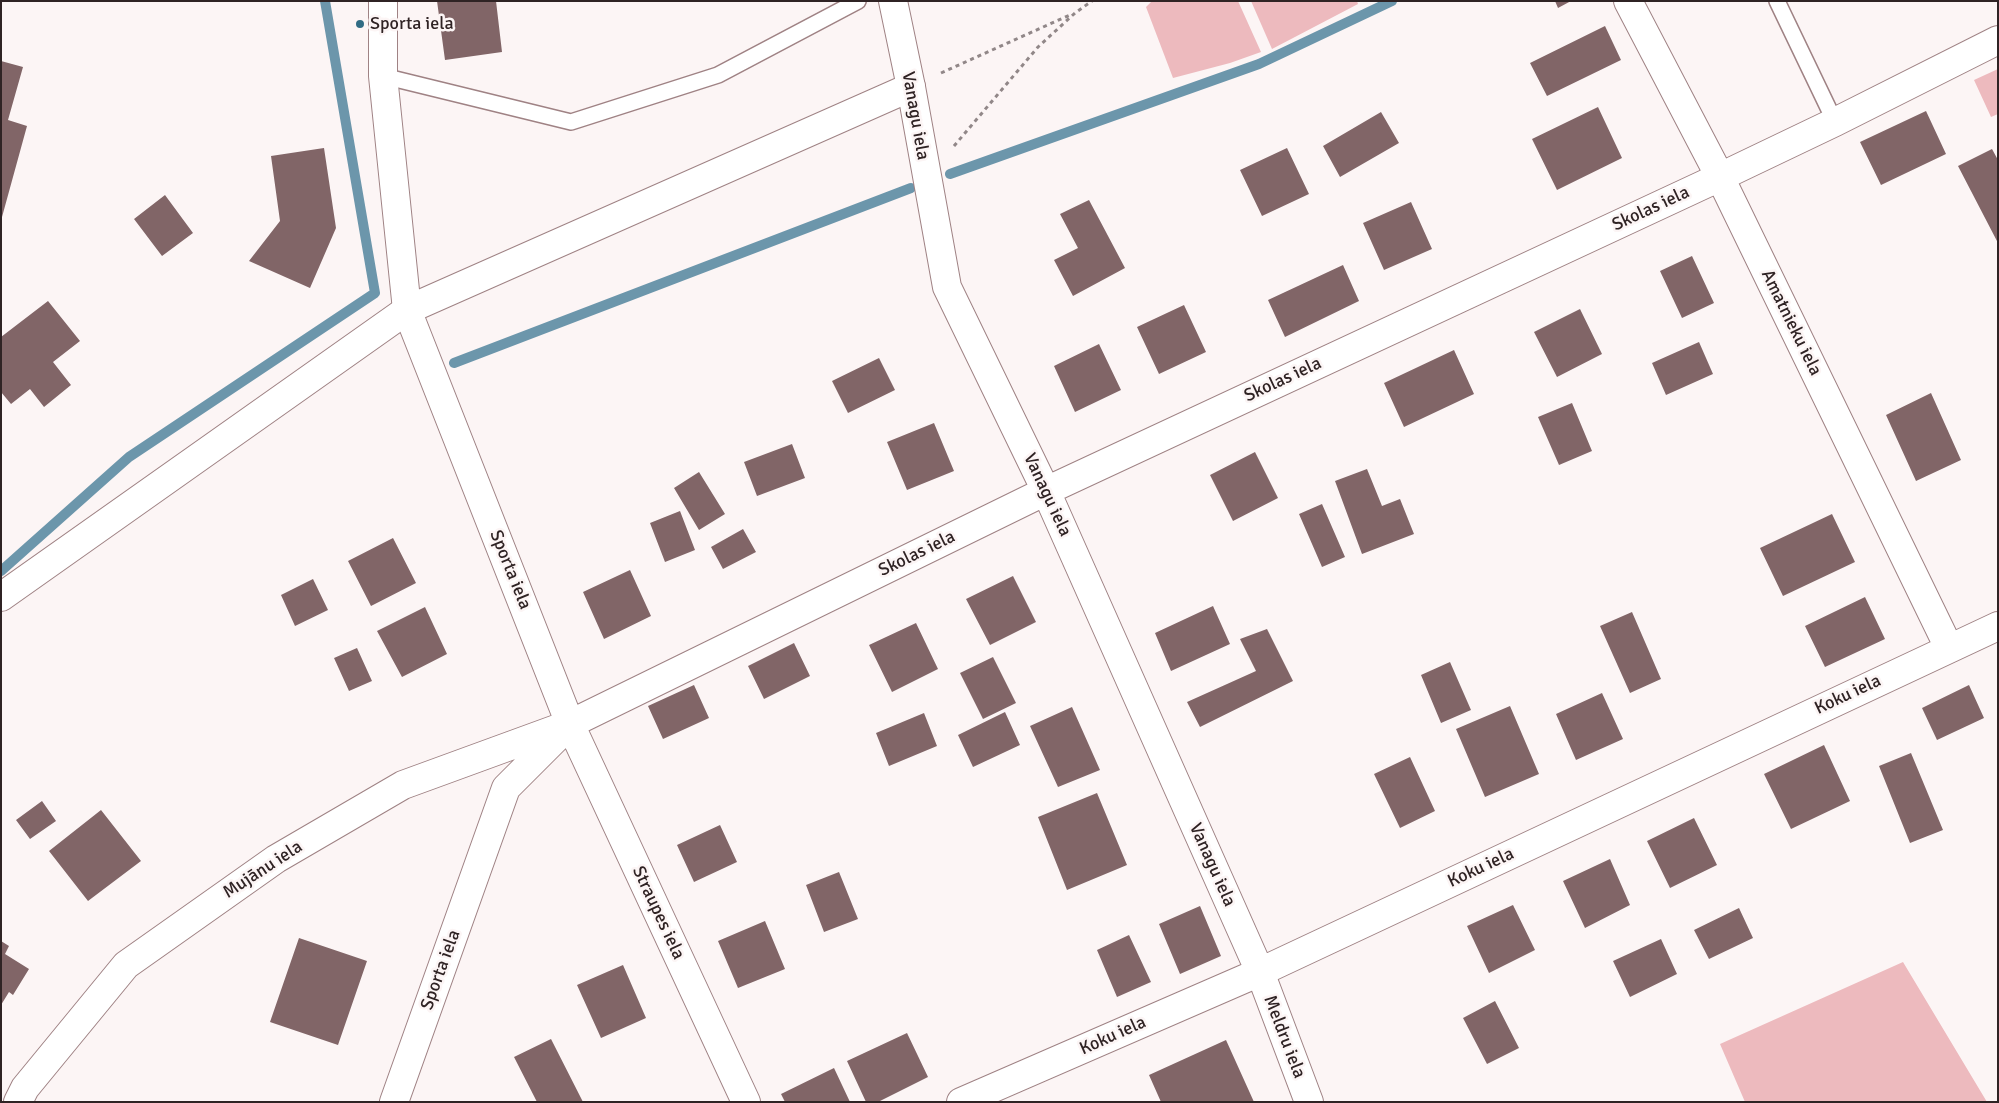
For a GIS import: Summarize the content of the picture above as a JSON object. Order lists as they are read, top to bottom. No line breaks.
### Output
{"streets":{"street":["Vanagu iela","Skolas iela","Amatnieku iela","Sporta iela","Koku iela","Mujānu iela","Straupes iela","Meldru iela"]},"crossings":[["Vanagu iela","Skolas iela"],["Vanagu iela","Koku iela"],["Vanagu iela","Meldru iela"],["Skolas iela","Amatnieku iela"],["Skolas iela","Sporta iela"],["Skolas iela","Mujānu iela"],["Skolas iela","Straupes iela"],["Amatnieku iela","Koku iela"],["Sporta iela","Mujānu iela"],["Sporta iela","Straupes iela"],["Koku iela","Meldru iela"],["Mujānu iela","Straupes iela"]],"places":["Sporta iela"]}
